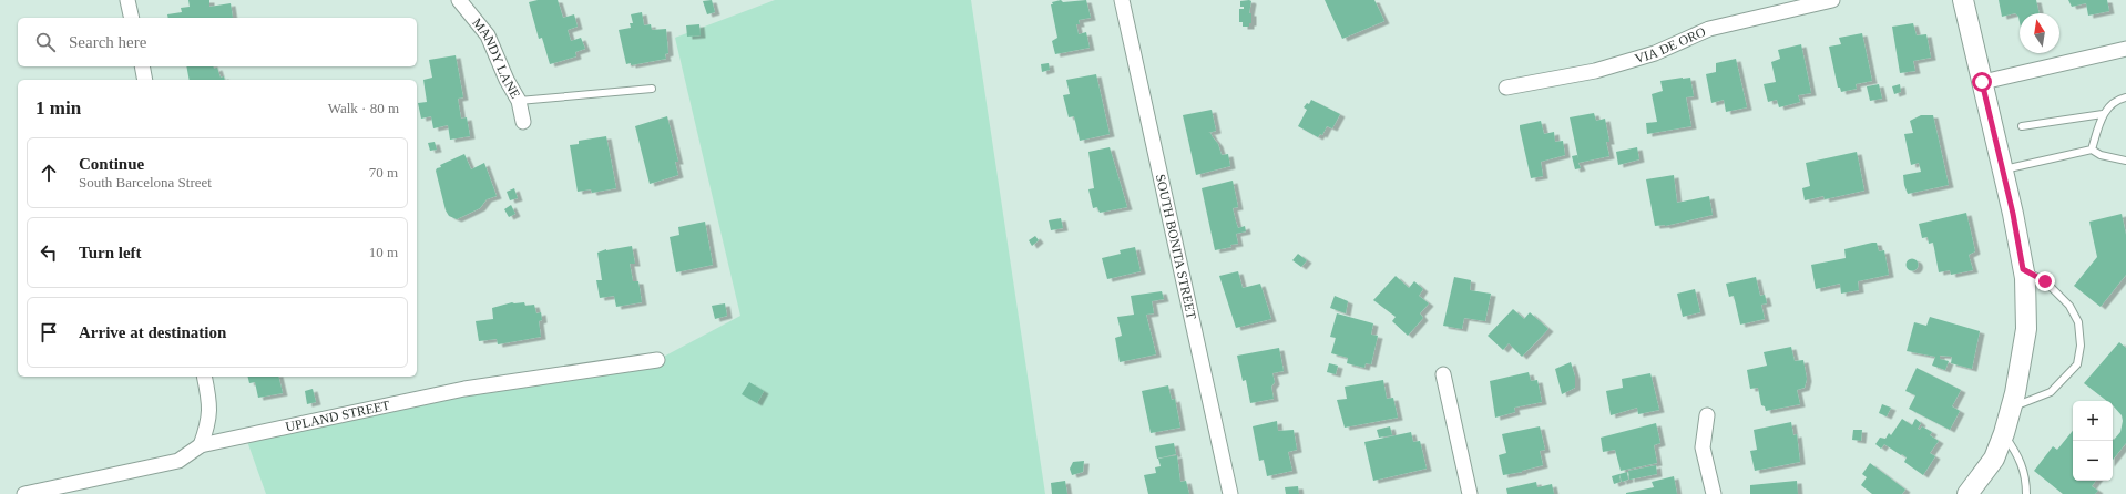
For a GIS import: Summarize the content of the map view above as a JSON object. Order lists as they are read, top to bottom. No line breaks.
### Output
{"streets":{"street":["VIA DE ORO","MANDY LANE","SOUTH BONITA STREET","UPLAND STREET"]},"north":"top","page":{"search":"Search here","heading":["1 min","Walk · 80 m"],"list":[["Continue","South Barcelona Street","70 m"],["Turn left","10 m"],"Arrive at destination"],"map_buttons":["+","−"]}}
